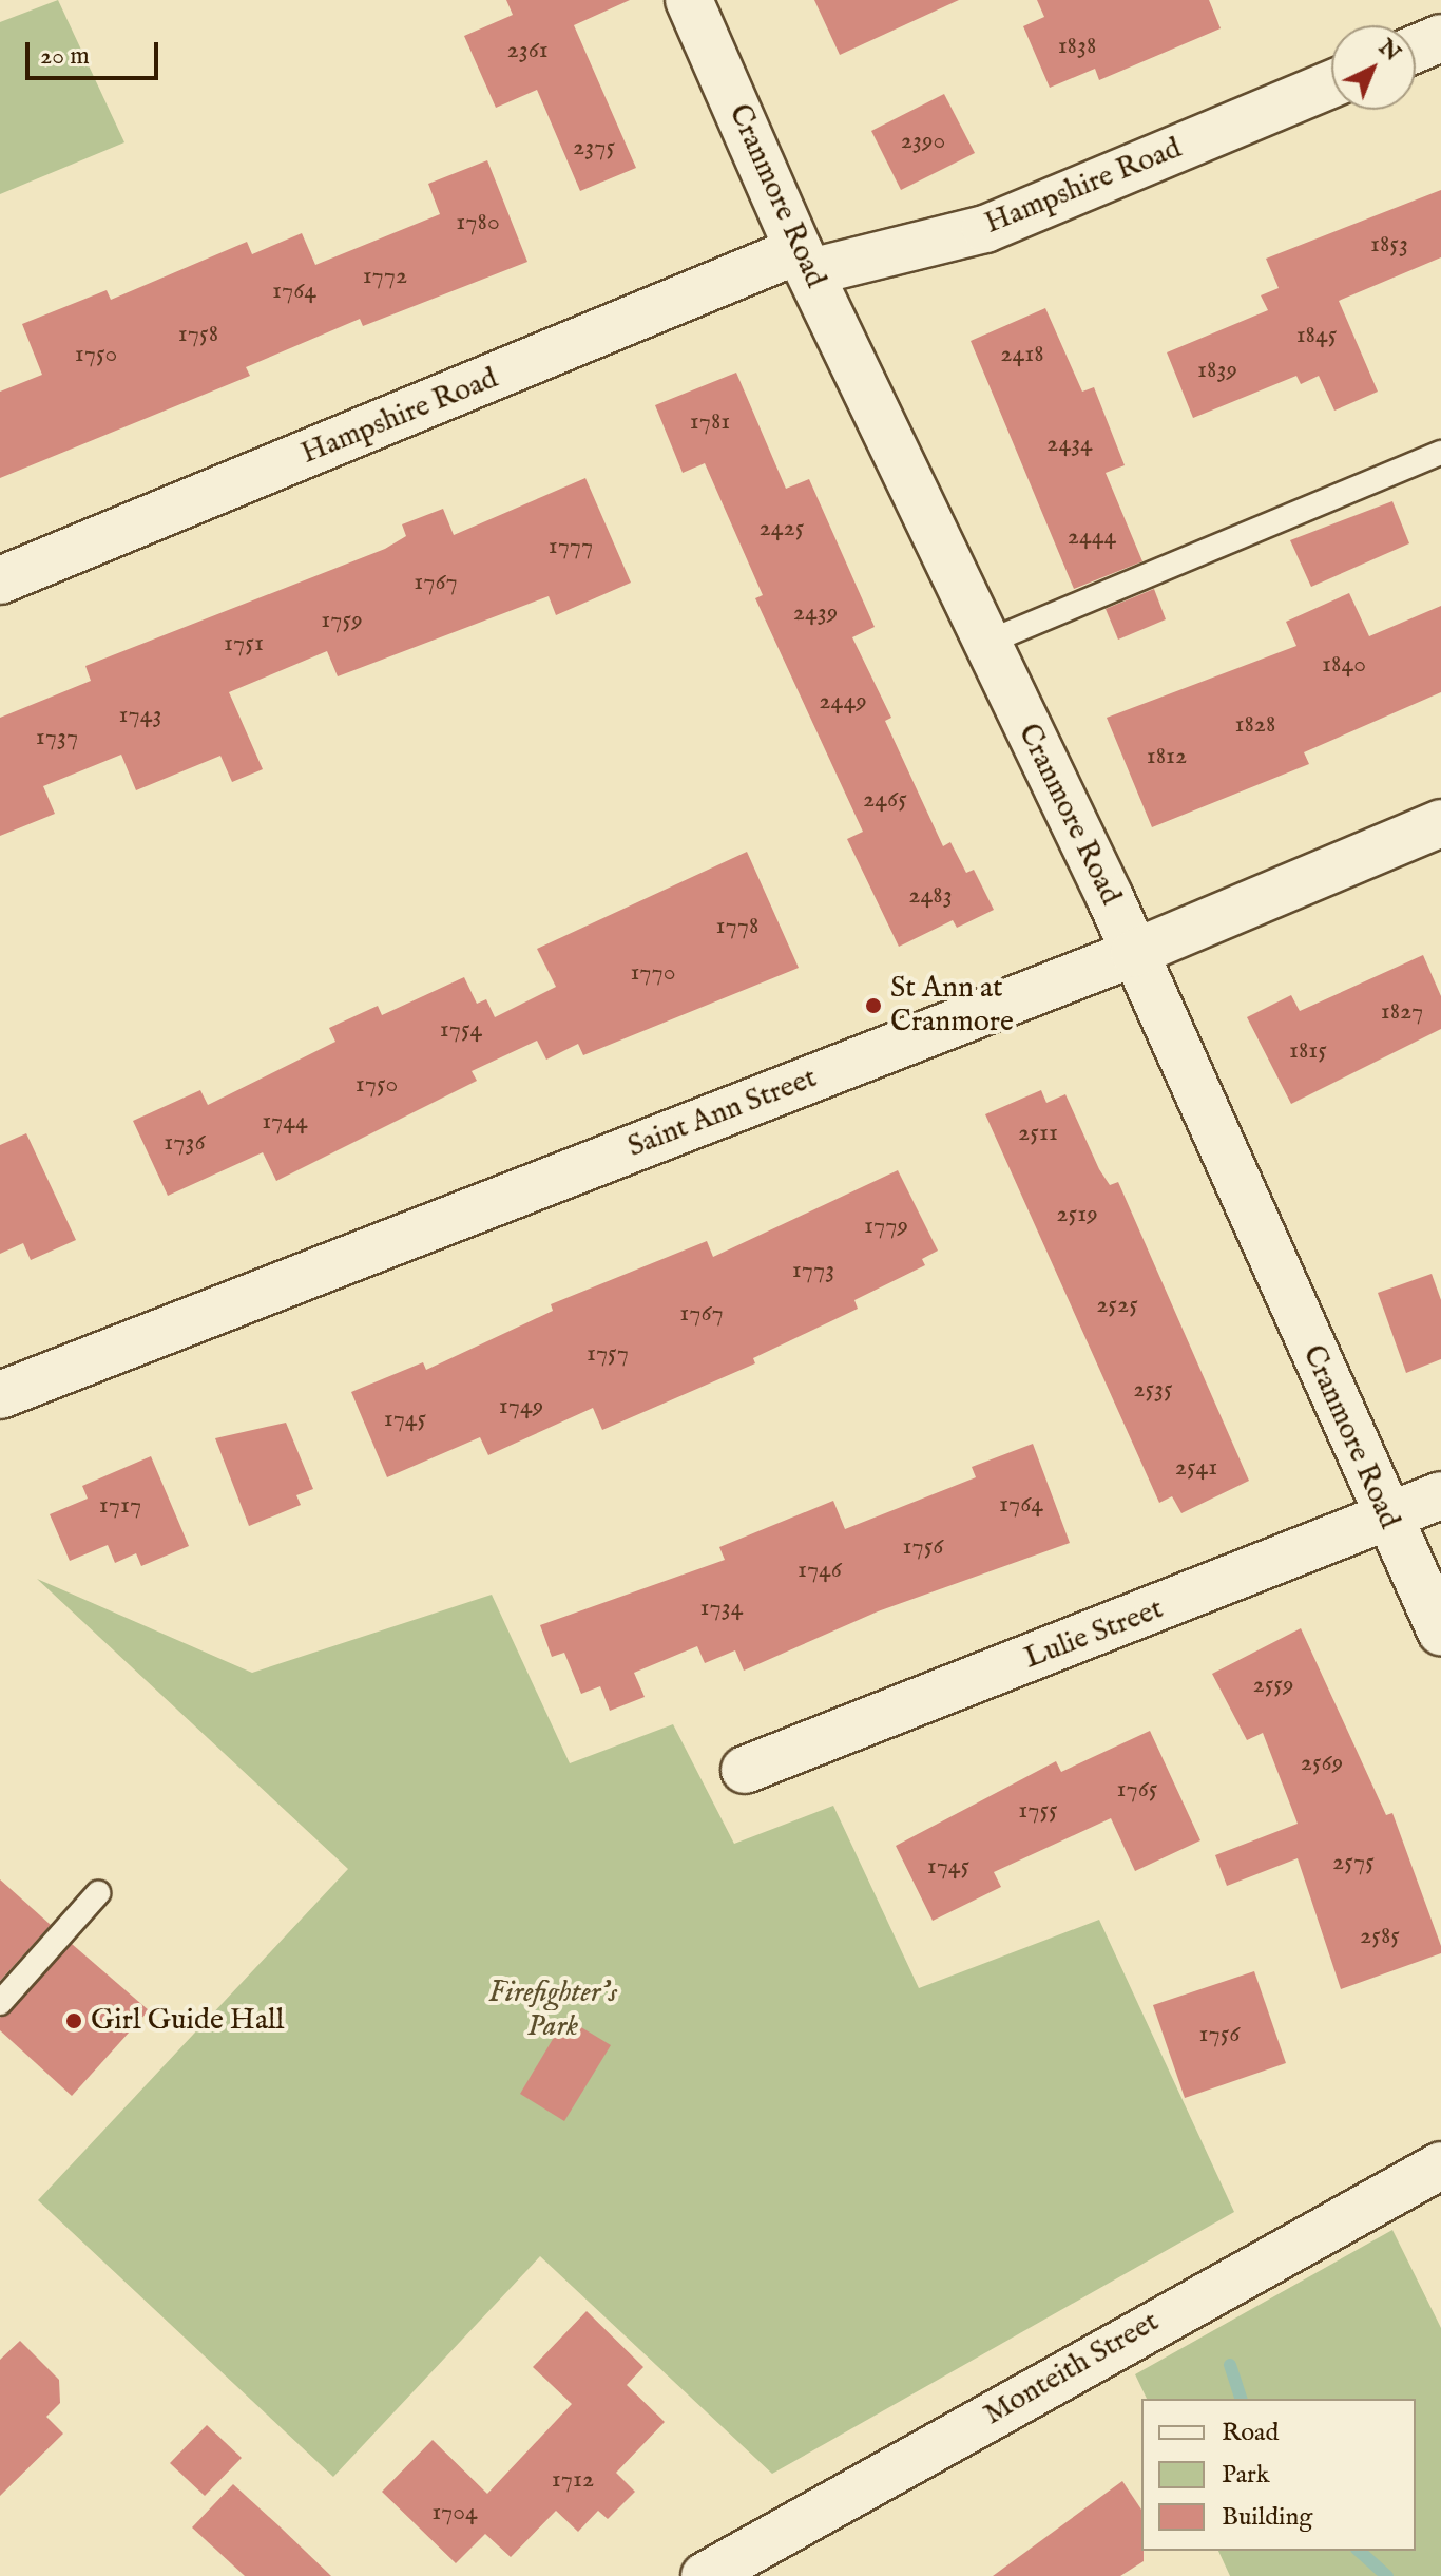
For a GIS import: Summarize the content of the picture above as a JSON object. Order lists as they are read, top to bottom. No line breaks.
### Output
{"streets":{"street":["Hampshire Road","Cranmore Road","Saint Ann Street","Lulie Street","Monteith Street"]},"crossings":[["Hampshire Road","Cranmore Road"],["Cranmore Road","Saint Ann Street"],["Cranmore Road","Lulie Street"]],"parks":["Firefighter's Park"],"places":["St Ann at Cranmore","Girl Guide Hall"],"house_numbers":["1838","2361","2390","2375","1780","1853","1772","1764","1758","1845","1750","2418","1839","1781","2434","2425","2444","1777","1767","2439","1759","1751","1840","2449","1743","1828","1737","1812","2465","2483","1778","1770","1827","1754","1815","1750","1744","2511","1736","2519","1779","1773","2525","1767","1757","2535","1749","1745","2541","1764","1717","1756","1746","1734","2559","2569","1765","1755","2575","1745","2585","1756","1712","1704"],"legend":["Road","Park","Building"],"scale_bar":"20 m","north":"top right"}
